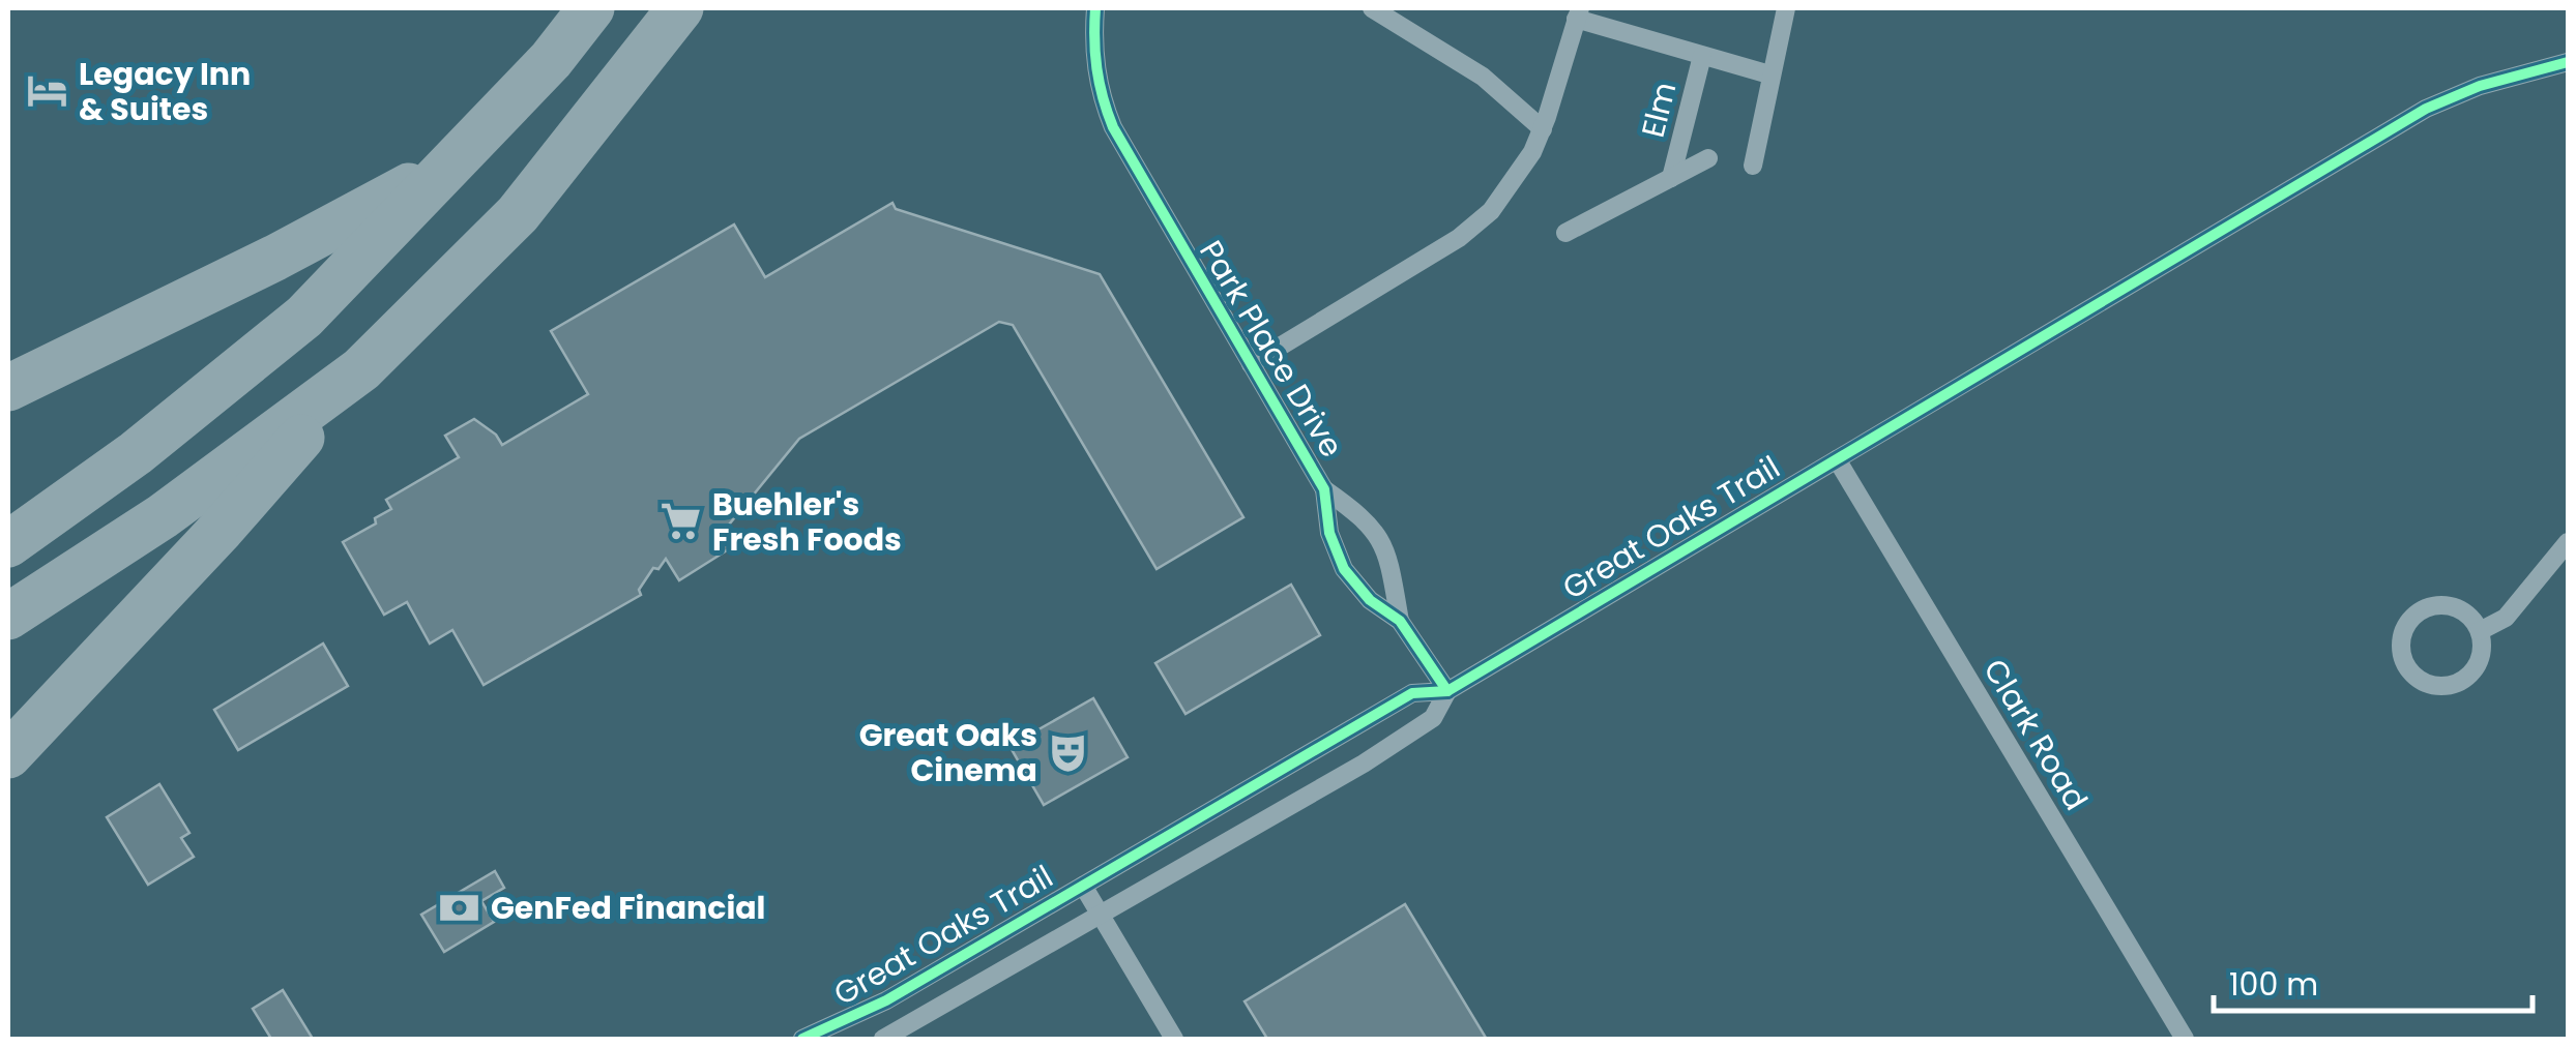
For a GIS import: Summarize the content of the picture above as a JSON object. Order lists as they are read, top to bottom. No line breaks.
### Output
{"streets":{"street":["Elm","Park Place Drive","Great Oaks Trail","Clark Road"]},"crossings":[["Elm","Park Place Drive"],["Park Place Drive","Great Oaks Trail"],["Great Oaks Trail","Clark Road"]],"places":{"hotel":["Legacy Inn & Suites"],"supermarket":["Buehler's Fresh Foods"],"theatre":["Great Oaks Cinema"],"bank":["GenFed Financial"]},"scale_bar":"100 m"}
